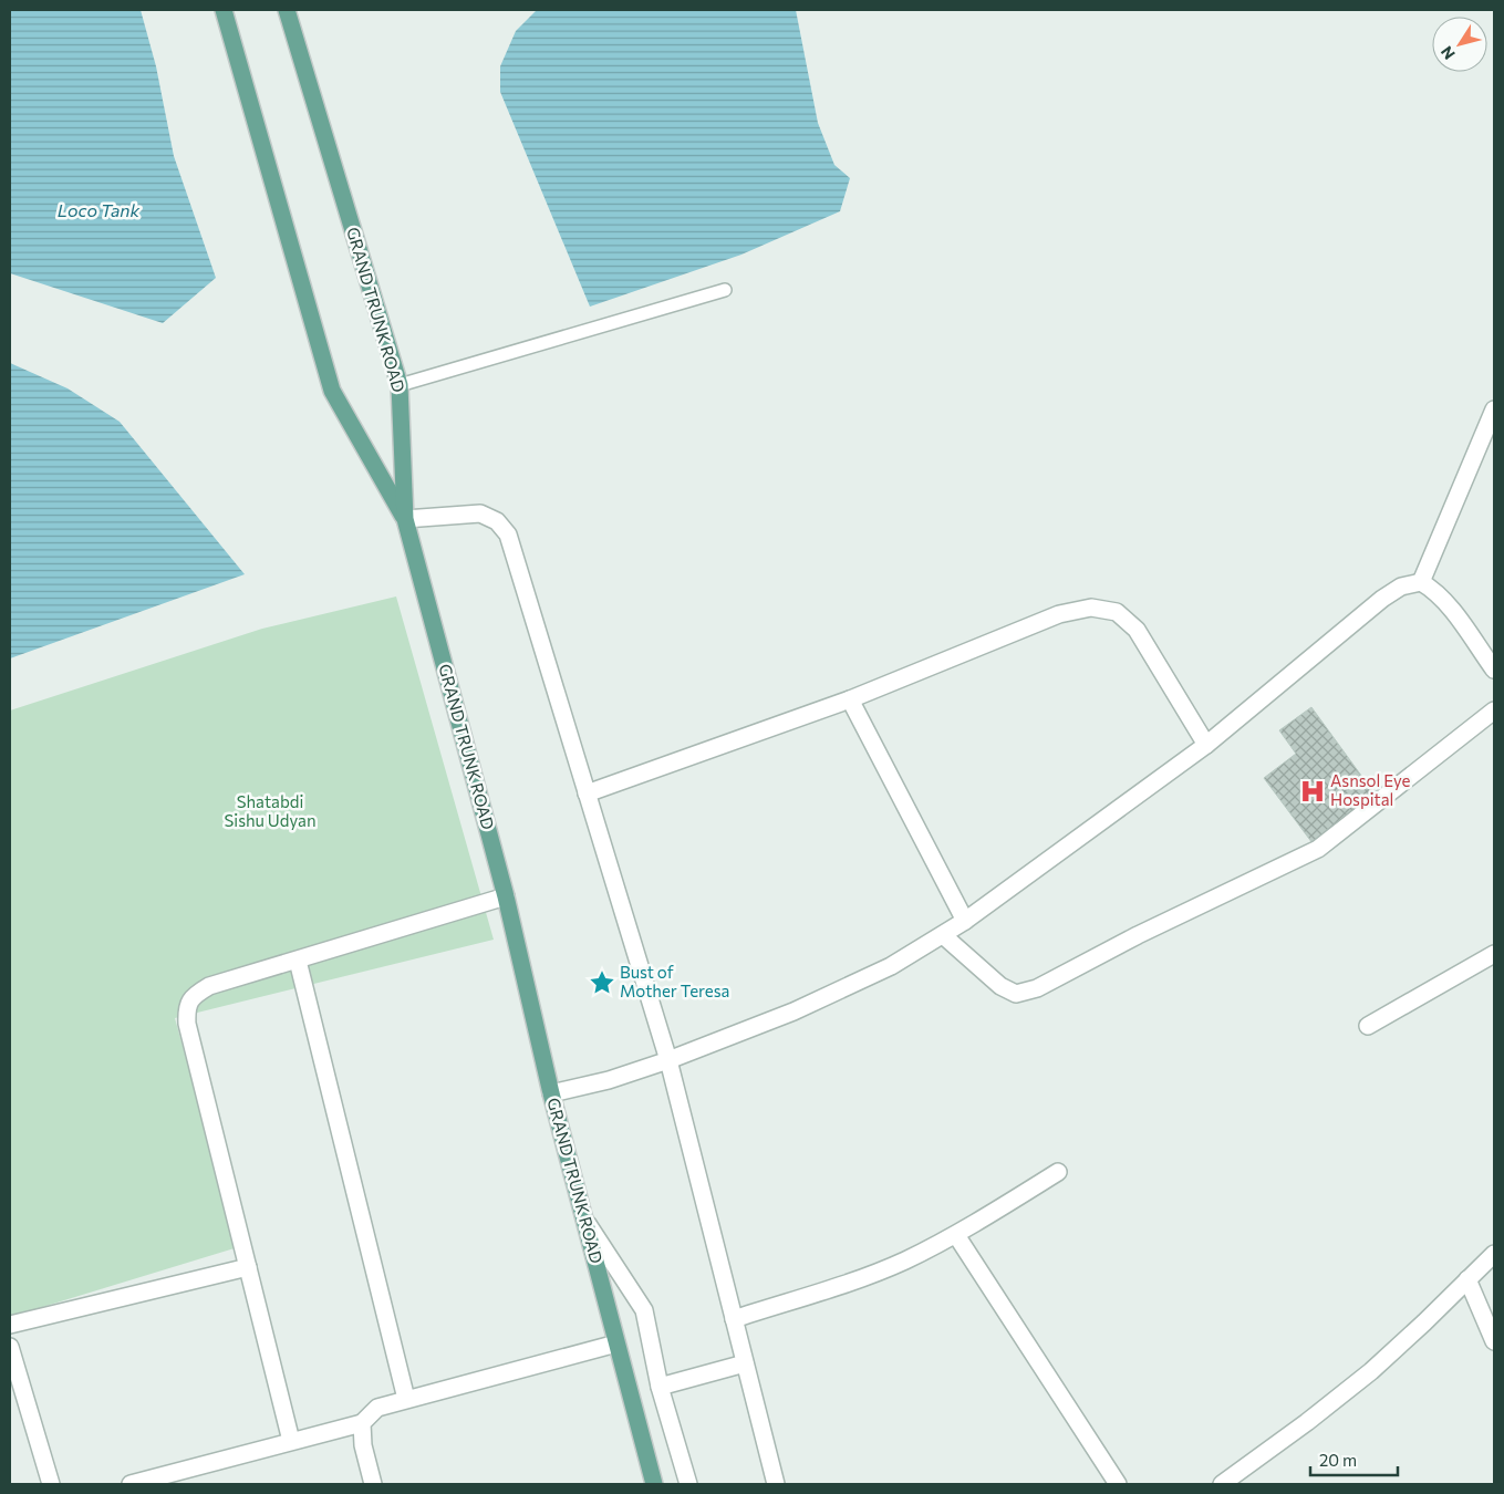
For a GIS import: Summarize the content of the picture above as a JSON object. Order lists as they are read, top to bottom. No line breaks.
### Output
{"streets":{"main road":["GRAND TRUNK ROAD"]},"water":["Loco Tank"],"parks":["Shatabdi Sishu Udyan"],"places":{"hospital":["Asnsol Eye Hospital"],"place":["Bust of Mother Teresa"]},"scale_bar":"20 m","north":"bottom left"}
